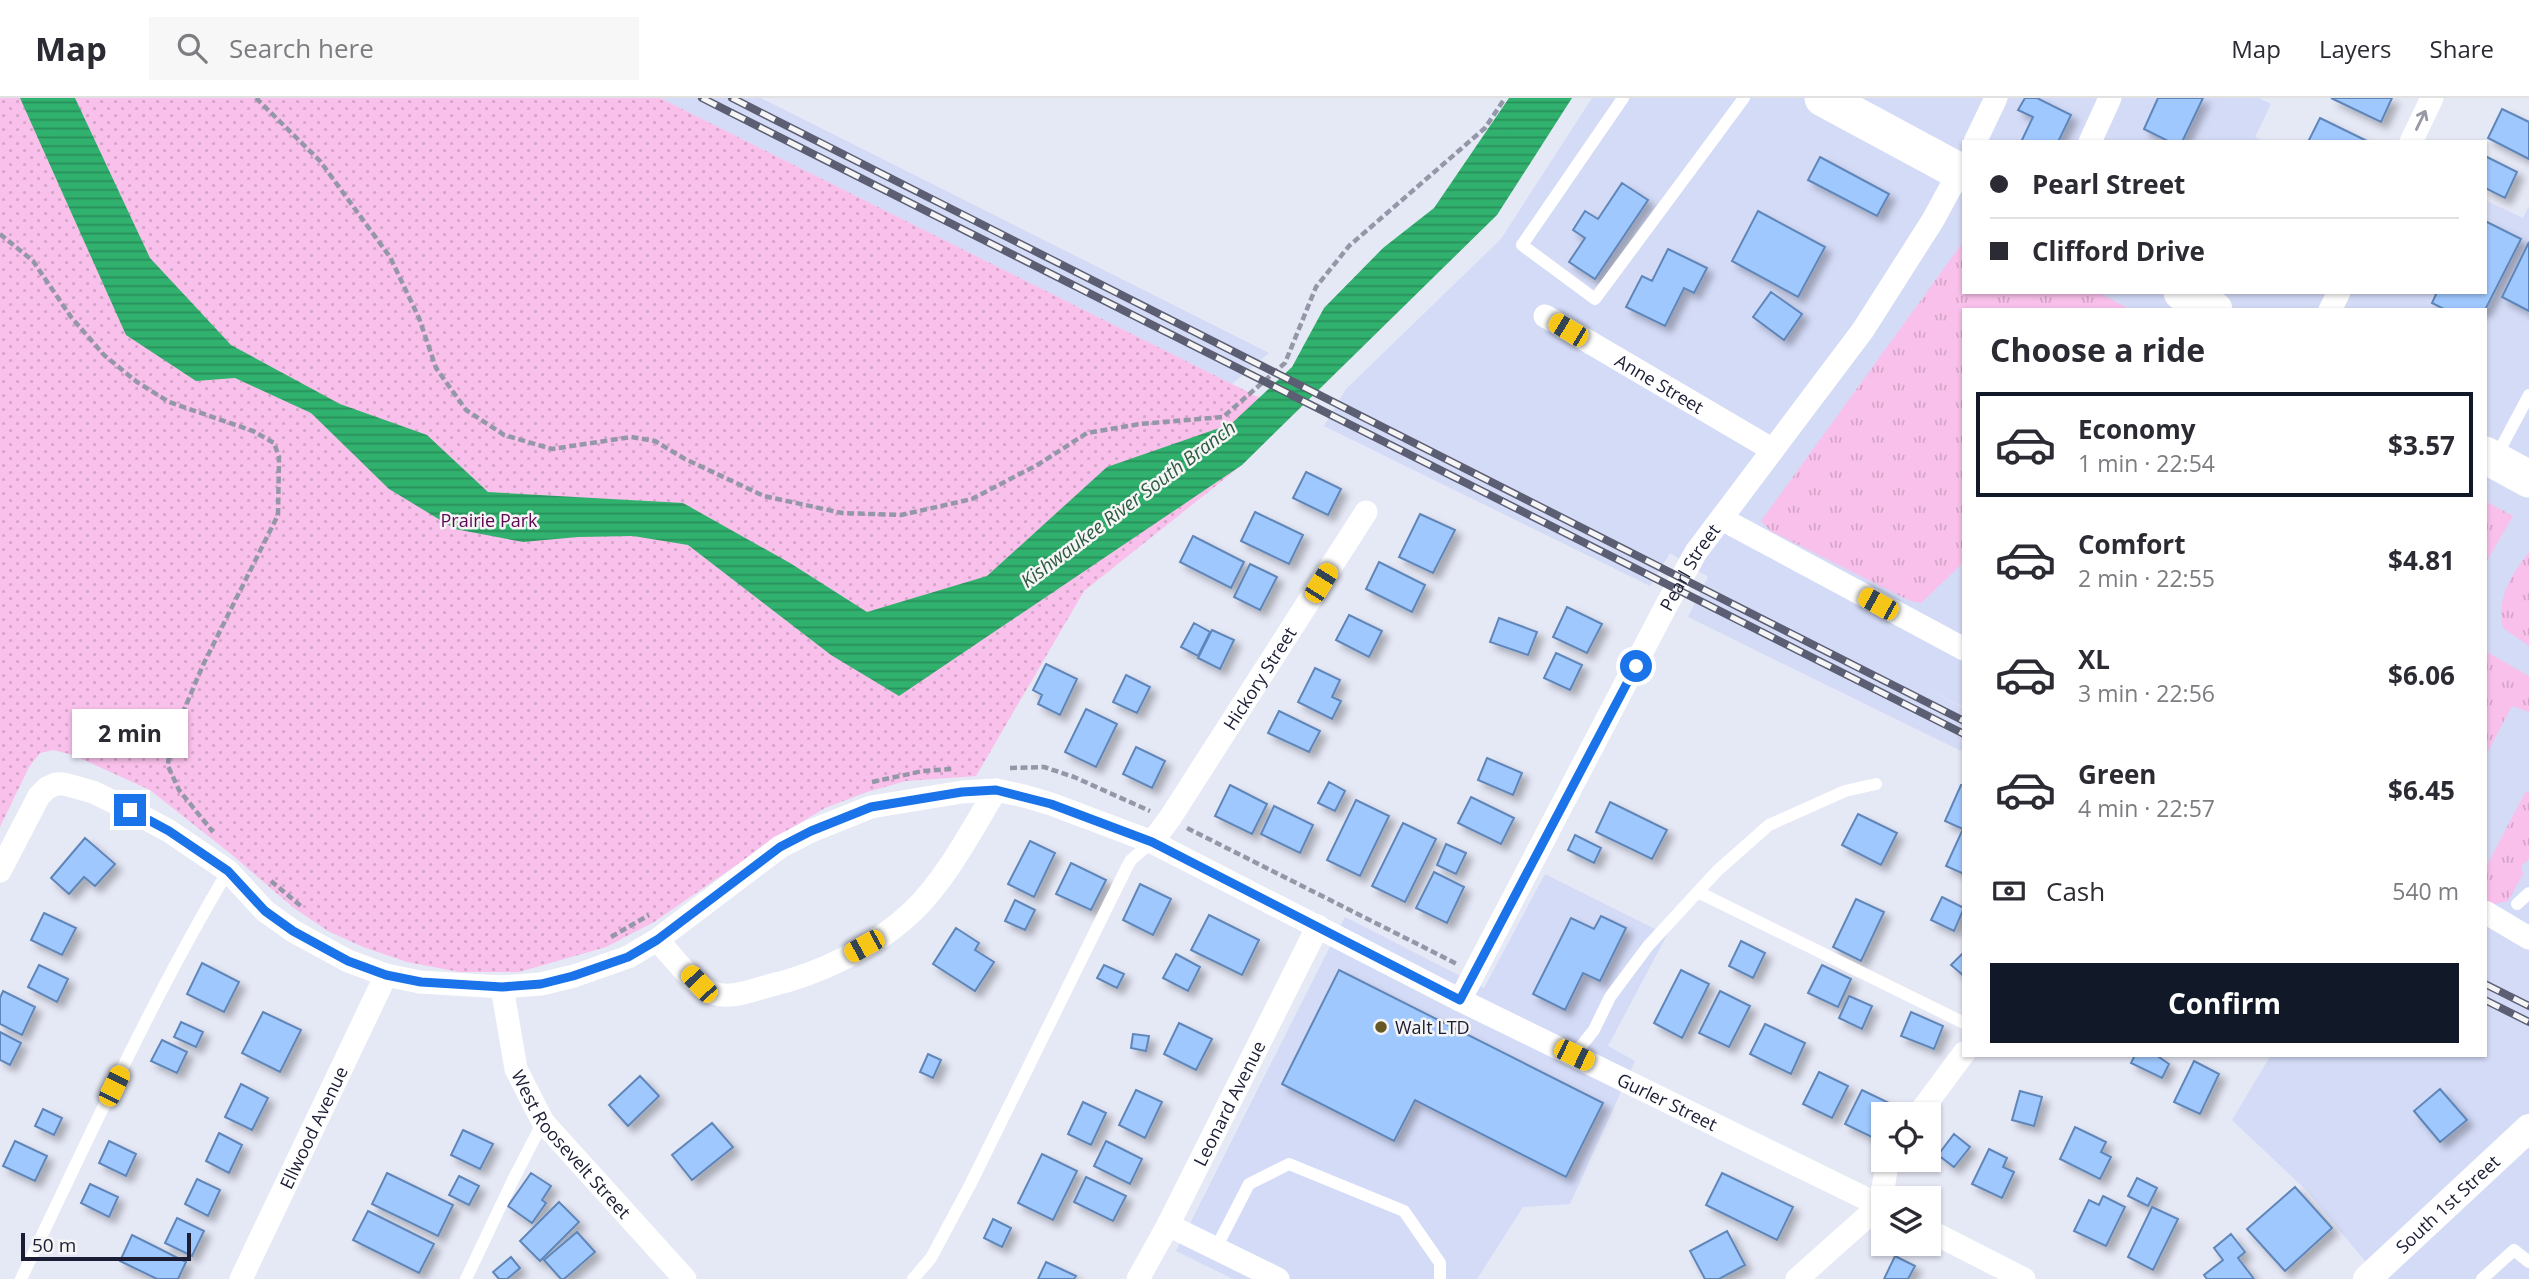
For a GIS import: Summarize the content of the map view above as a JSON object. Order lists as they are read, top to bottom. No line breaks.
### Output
{"streets":{"street":["Anne Street","Pearl Street","Hickory Street","Gurler Street","Leonard Avenue","Ellwood Avenue","West Roosevelt Street","South 1st Street"]},"crossings":[["Anne Street","Pearl Street"],["Pearl Street","Gurler Street"],["Hickory Street","Gurler Street"],["Gurler Street","Leonard Avenue"],["Gurler Street","Ellwood Avenue"],["Gurler Street","West Roosevelt Street"]],"water":["Kishwaukee River South Branch"],"parks":["Prairie Park"],"places":["Walt LTD"],"scale_bar":"50 m","page":{"header":"Map","search":"Search here","nav":["Map","Layers","Share"],"banner":["Pearl Street","Clifford Drive"],"heading":"Choose a ride","list":[{"name":"Economy","note":"1 min · 22:54","value":"$3.57"},{"name":"Comfort","note":"2 min · 22:55","value":"$4.81"},{"name":"XL","note":"3 min · 22:56","value":"$6.06"},{"name":"Green","note":"4 min · 22:57","value":"$6.45"}],"bubble":"2 min","pay":["Cash","540 m"],"buttons":"Confirm","scale":"50 m"}}
